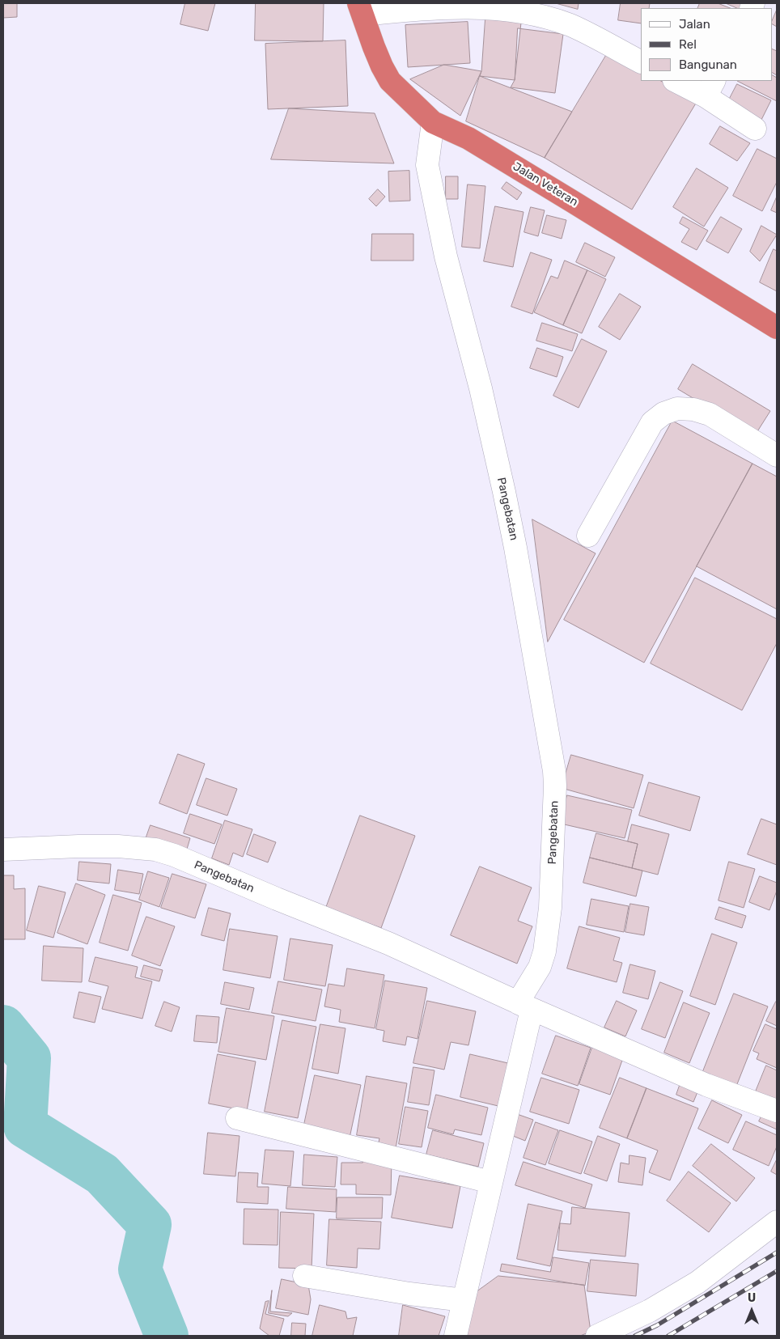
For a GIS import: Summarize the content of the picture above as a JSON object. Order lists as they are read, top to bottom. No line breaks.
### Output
{"streets":{"highway":["Jalan Veteran"],"street":["Pangebatan"]},"crossings":[["Jalan Veteran","Pangebatan"]],"legend":["Jalan","Rel","Bangunan"],"north":"top"}
